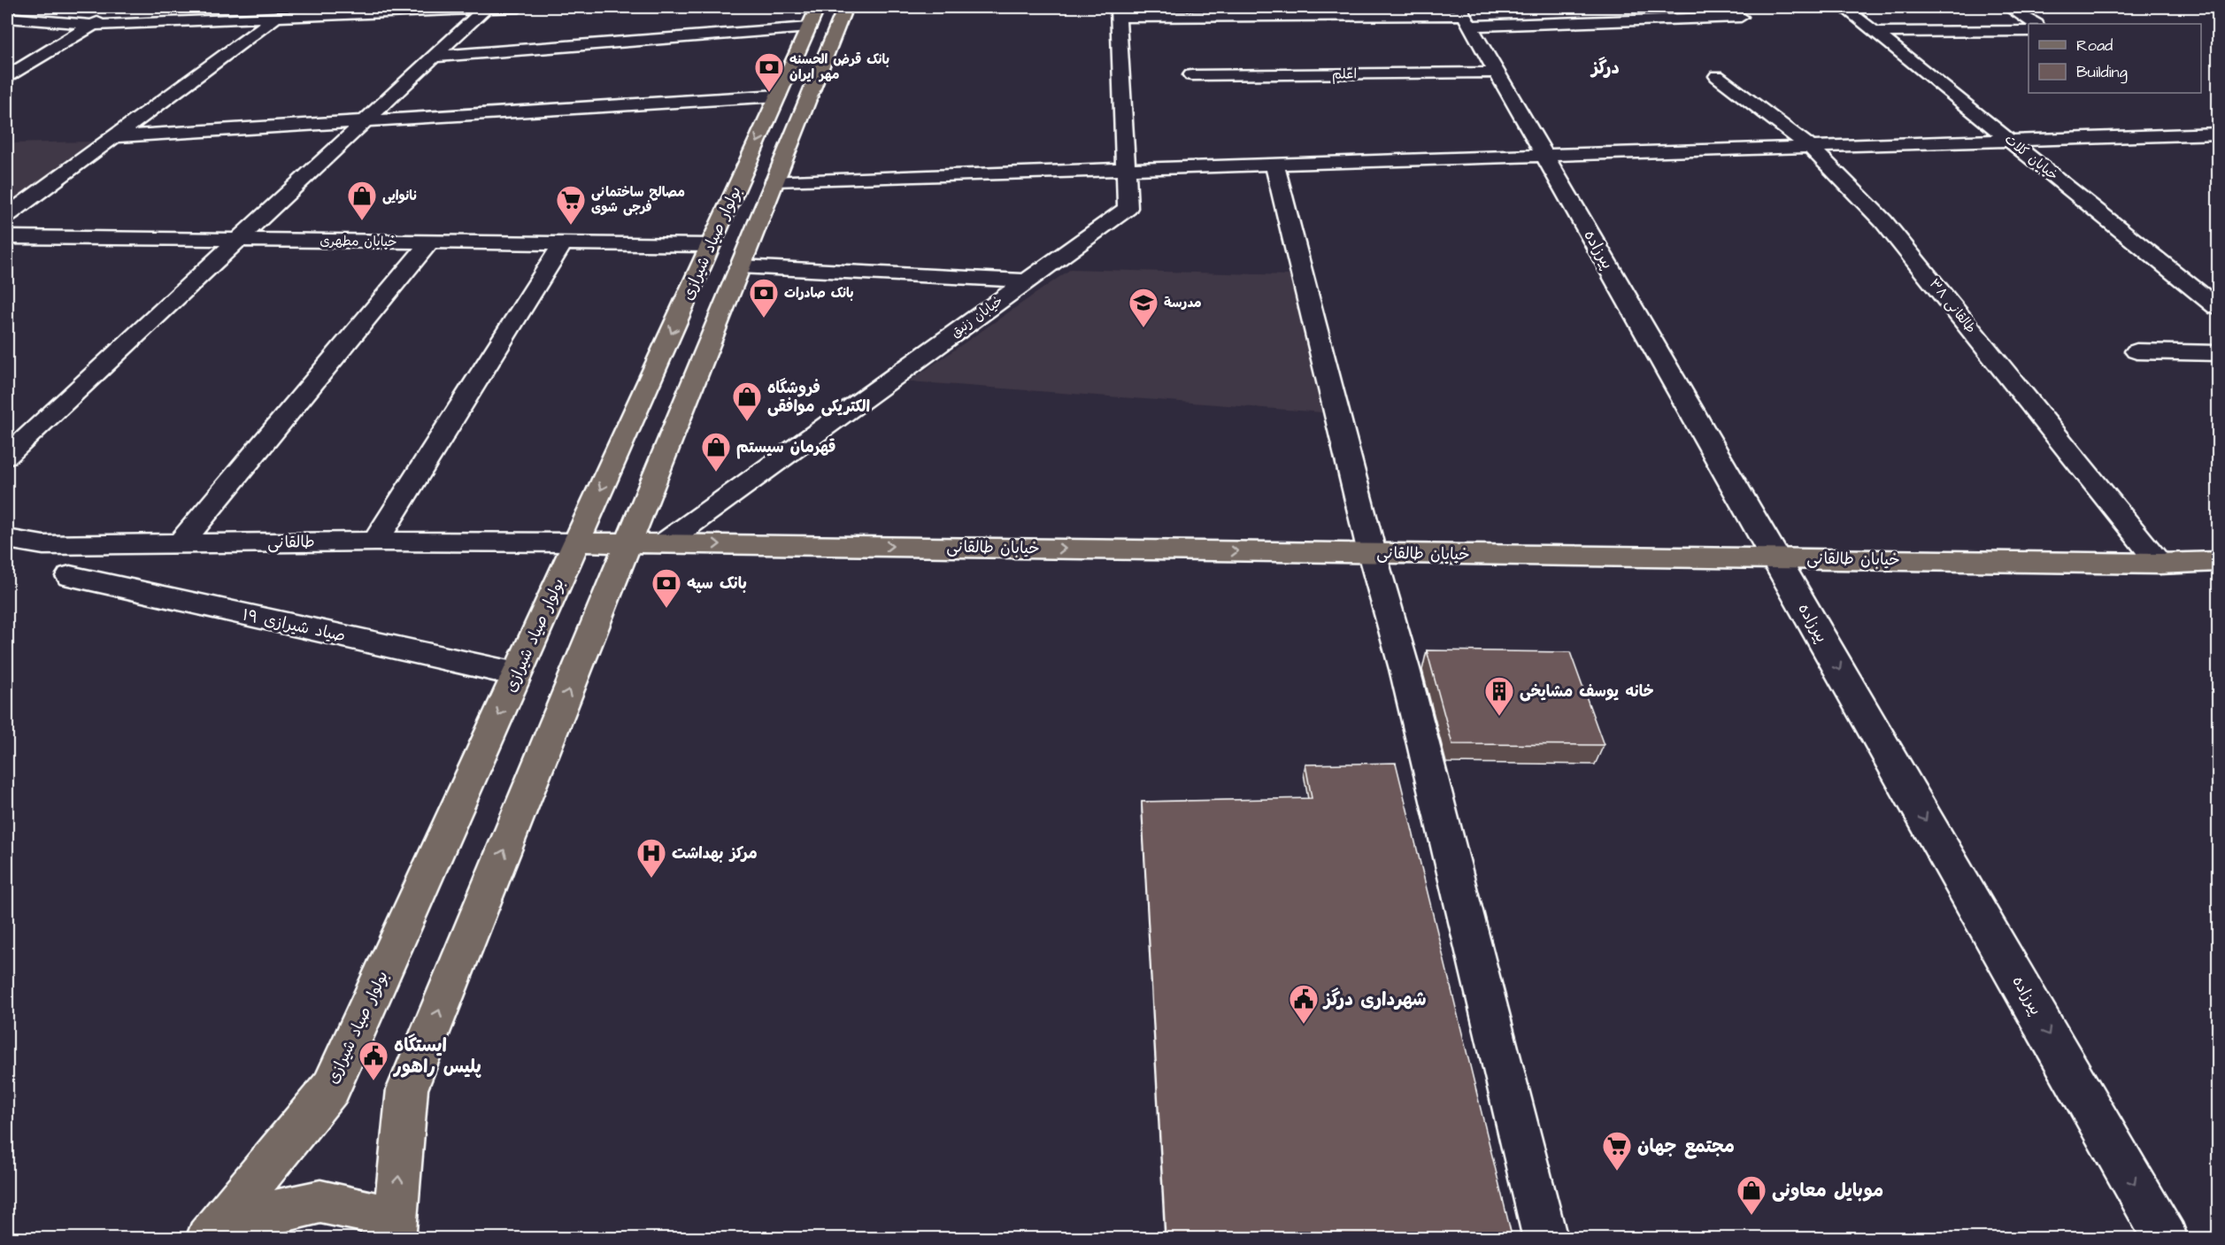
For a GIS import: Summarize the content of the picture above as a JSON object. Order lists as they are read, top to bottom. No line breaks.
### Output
{"streets":{"main road":["بولوار صیاد شیرازی","خیابان طالقانی"],"street":["اعلم","خیابان کلات","خیابان مطهری","پیرزاده","طالقانی ۳۸","خیابان زنبق","طالقانی","صیاد شیرازی ۱۹"]},"crossings":[["اعلم","پیرزاده"],["خیابان مطهری","بولوار صیاد شیرازی"],["بولوار صیاد شیرازی","طالقانی"],["بولوار صیاد شیرازی","خیابان طالقانی"],["بولوار صیاد شیرازی","صیاد شیرازی ۱۹"],["پیرزاده","خیابان طالقانی"],["طالقانی ۳۸","خیابان طالقانی"],["خیابان زنبق","خیابان طالقانی"],["طالقانی","خیابان طالقانی"]],"one_way":["پیرزاده","خیابان طالقانی"],"districts":["درگز"],"places":{"bank":["بانک قرض الحسنه مهر ایران","بانک صادرات","بانک سپه"],"shop":["نانوایی","فروشگاه الکتریکی موافقی","قهرمان سیستم","موبایل معاونی"],"supermarket":["مصالح ساختمانی فرجی شوی","مجتمع جهان"],"school or university":["مدرسة"],"building":["خانه یوسف مشایخی"],"hospital":["مرکز بهداشت"],"public building":["شهرداری درگز","ایستگاه پلیس راهور"]},"legend":["Road","Building"]}
